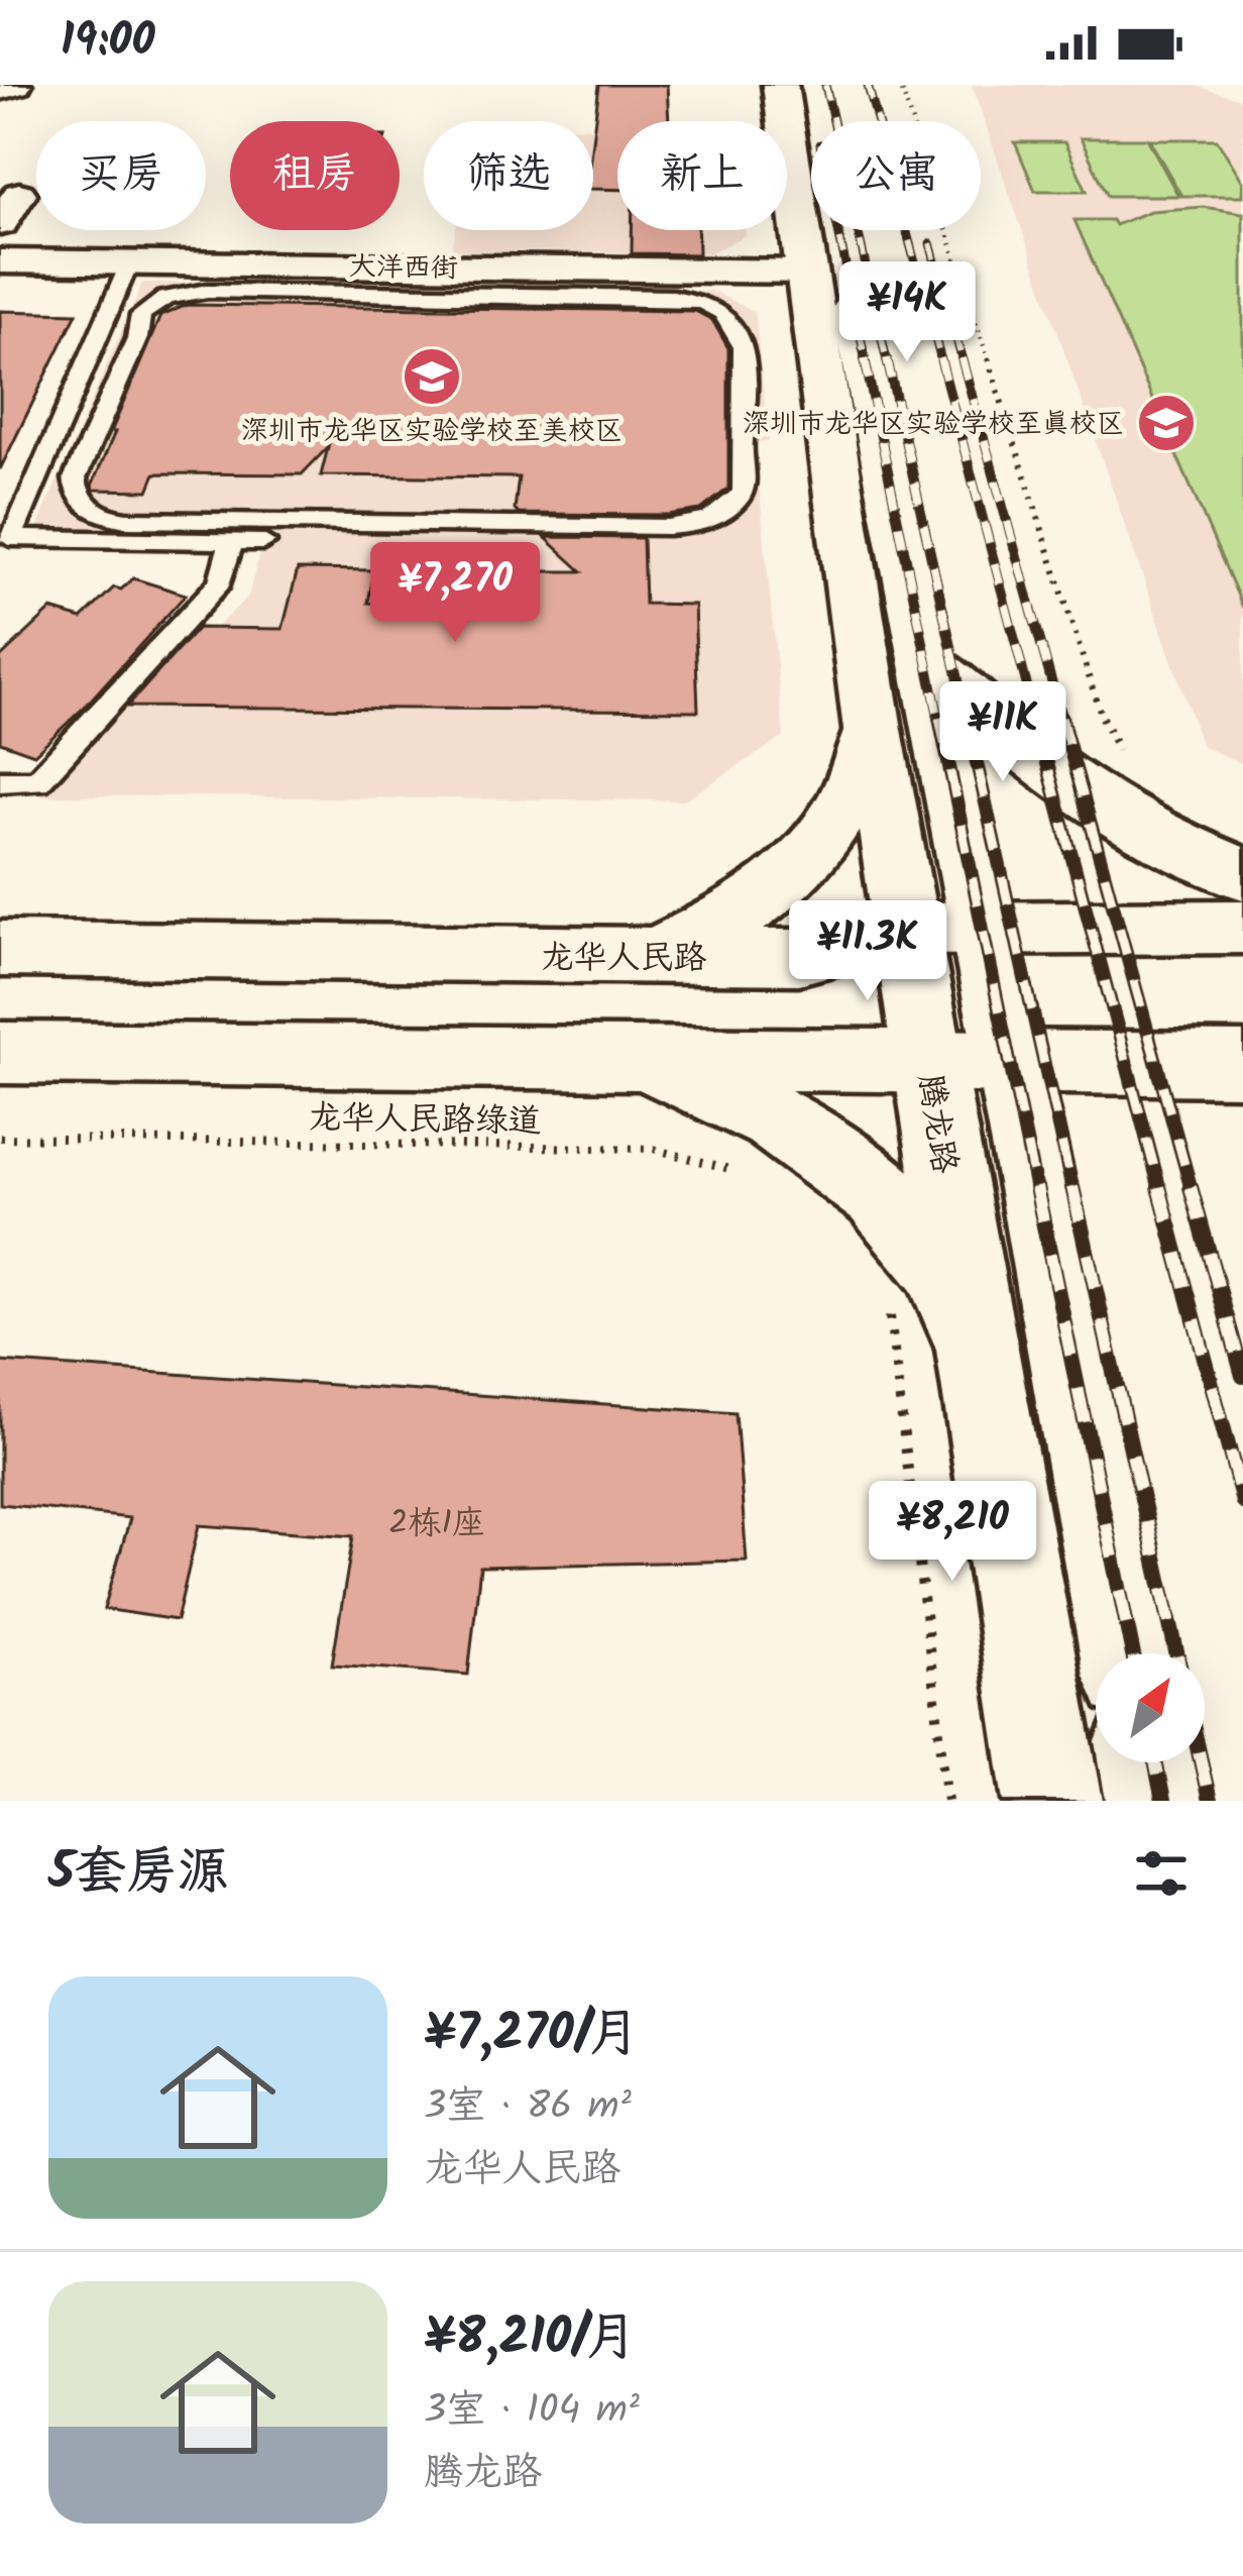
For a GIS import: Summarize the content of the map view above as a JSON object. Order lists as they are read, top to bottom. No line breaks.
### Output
{"streets":{"main road":["龙华人民路","腾龙路"],"street":["大洋西街"],"path":["龙华人民路绿道"]},"crossings":[["大洋西街","腾龙路"],["龙华人民路","腾龙路"]],"places":{"school or university":["深圳市龙华区实验学校至美校区","深圳市龙华区实验学校至真校区"]},"house_numbers":["2栋1座"],"north":"top right","page":{"status":"19:00","chip":["买房","租房","筛选","新上","公寓"],"price":["¥14K","¥7,270","¥11K","¥11.3K","¥8,210"],"heading":"5套房源","list":[{"name":"¥7,270/月","note":"3室 · 86 m² · 龙华人民路"},{"name":"¥8,210/月","note":"3室 · 104 m² · 腾龙路"}]}}
